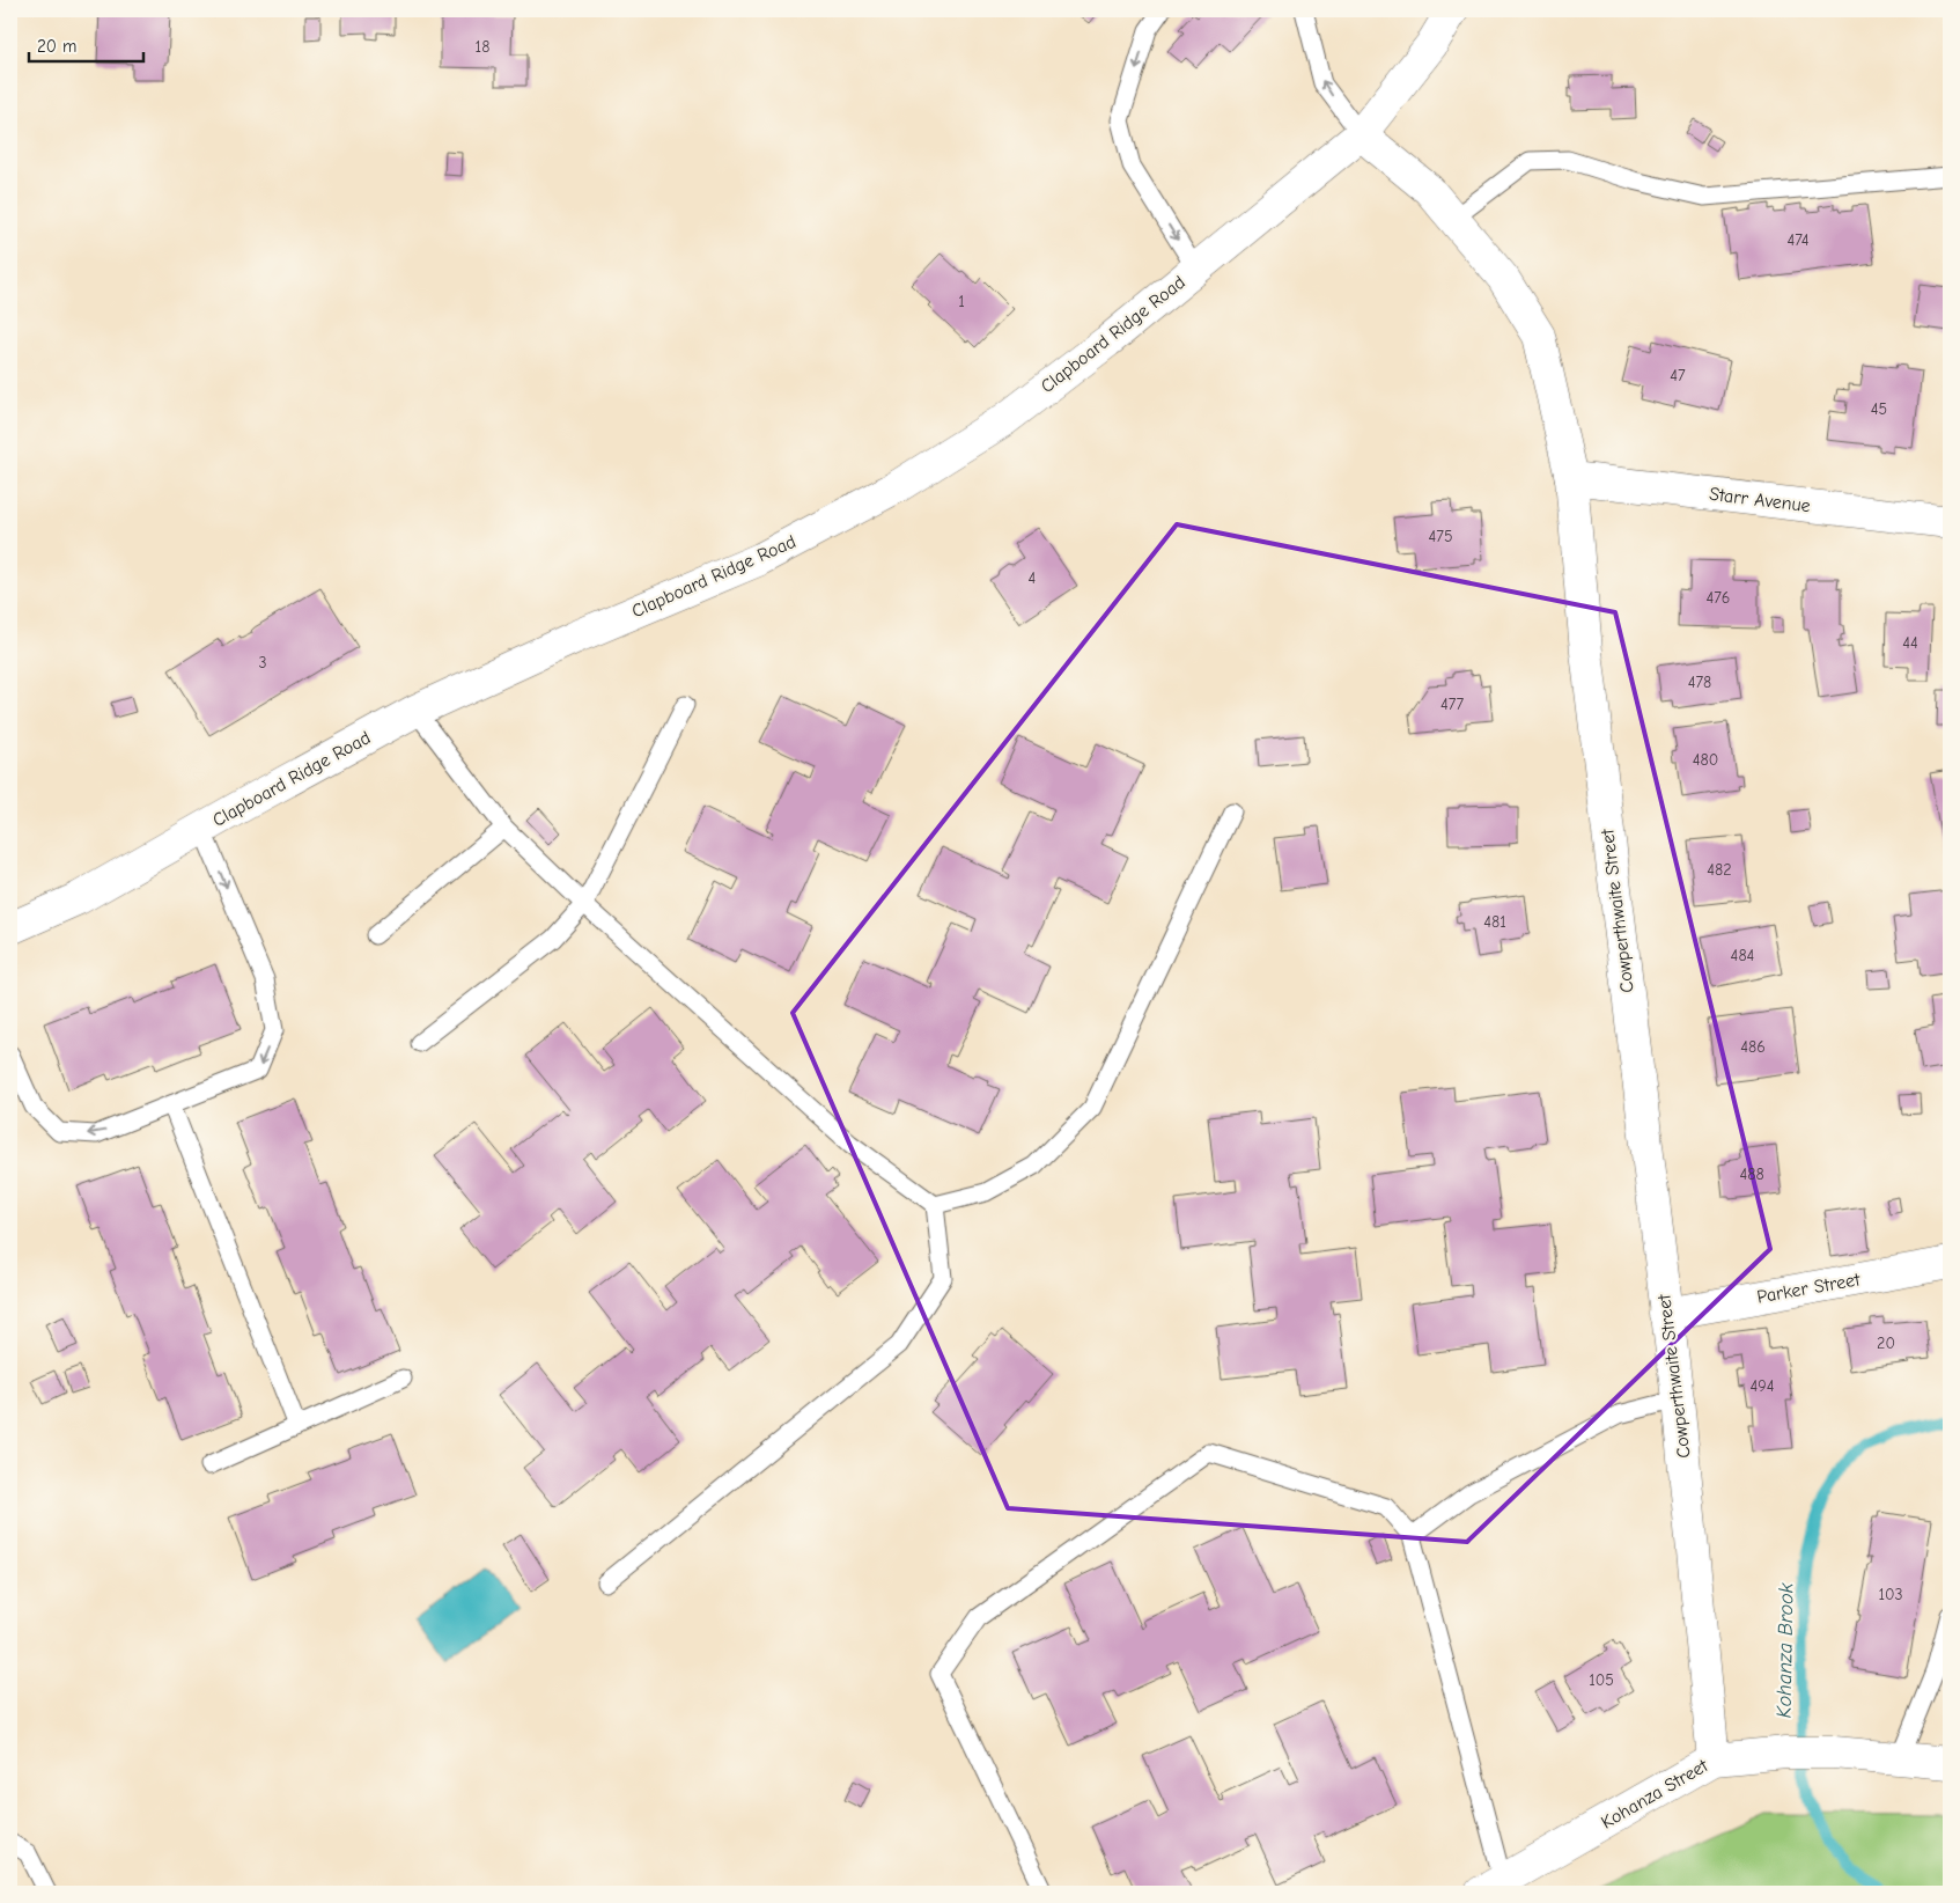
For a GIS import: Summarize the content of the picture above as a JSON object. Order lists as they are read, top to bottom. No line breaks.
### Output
{"streets":{"street":["Clapboard Ridge Road","Starr Avenue","Cowperthwaite Street","Parker Street","Kohanza Street"]},"crossings":[["Clapboard Ridge Road","Cowperthwaite Street"],["Starr Avenue","Cowperthwaite Street"],["Cowperthwaite Street","Parker Street"],["Cowperthwaite Street","Kohanza Street"]],"water":["Kohanza Brook"],"house_numbers":["18","474","1","47","45","475","4","476","44","3","478","477","480","482","481","484","486","488","20","494","103","105"],"scale_bar":"20 m"}
